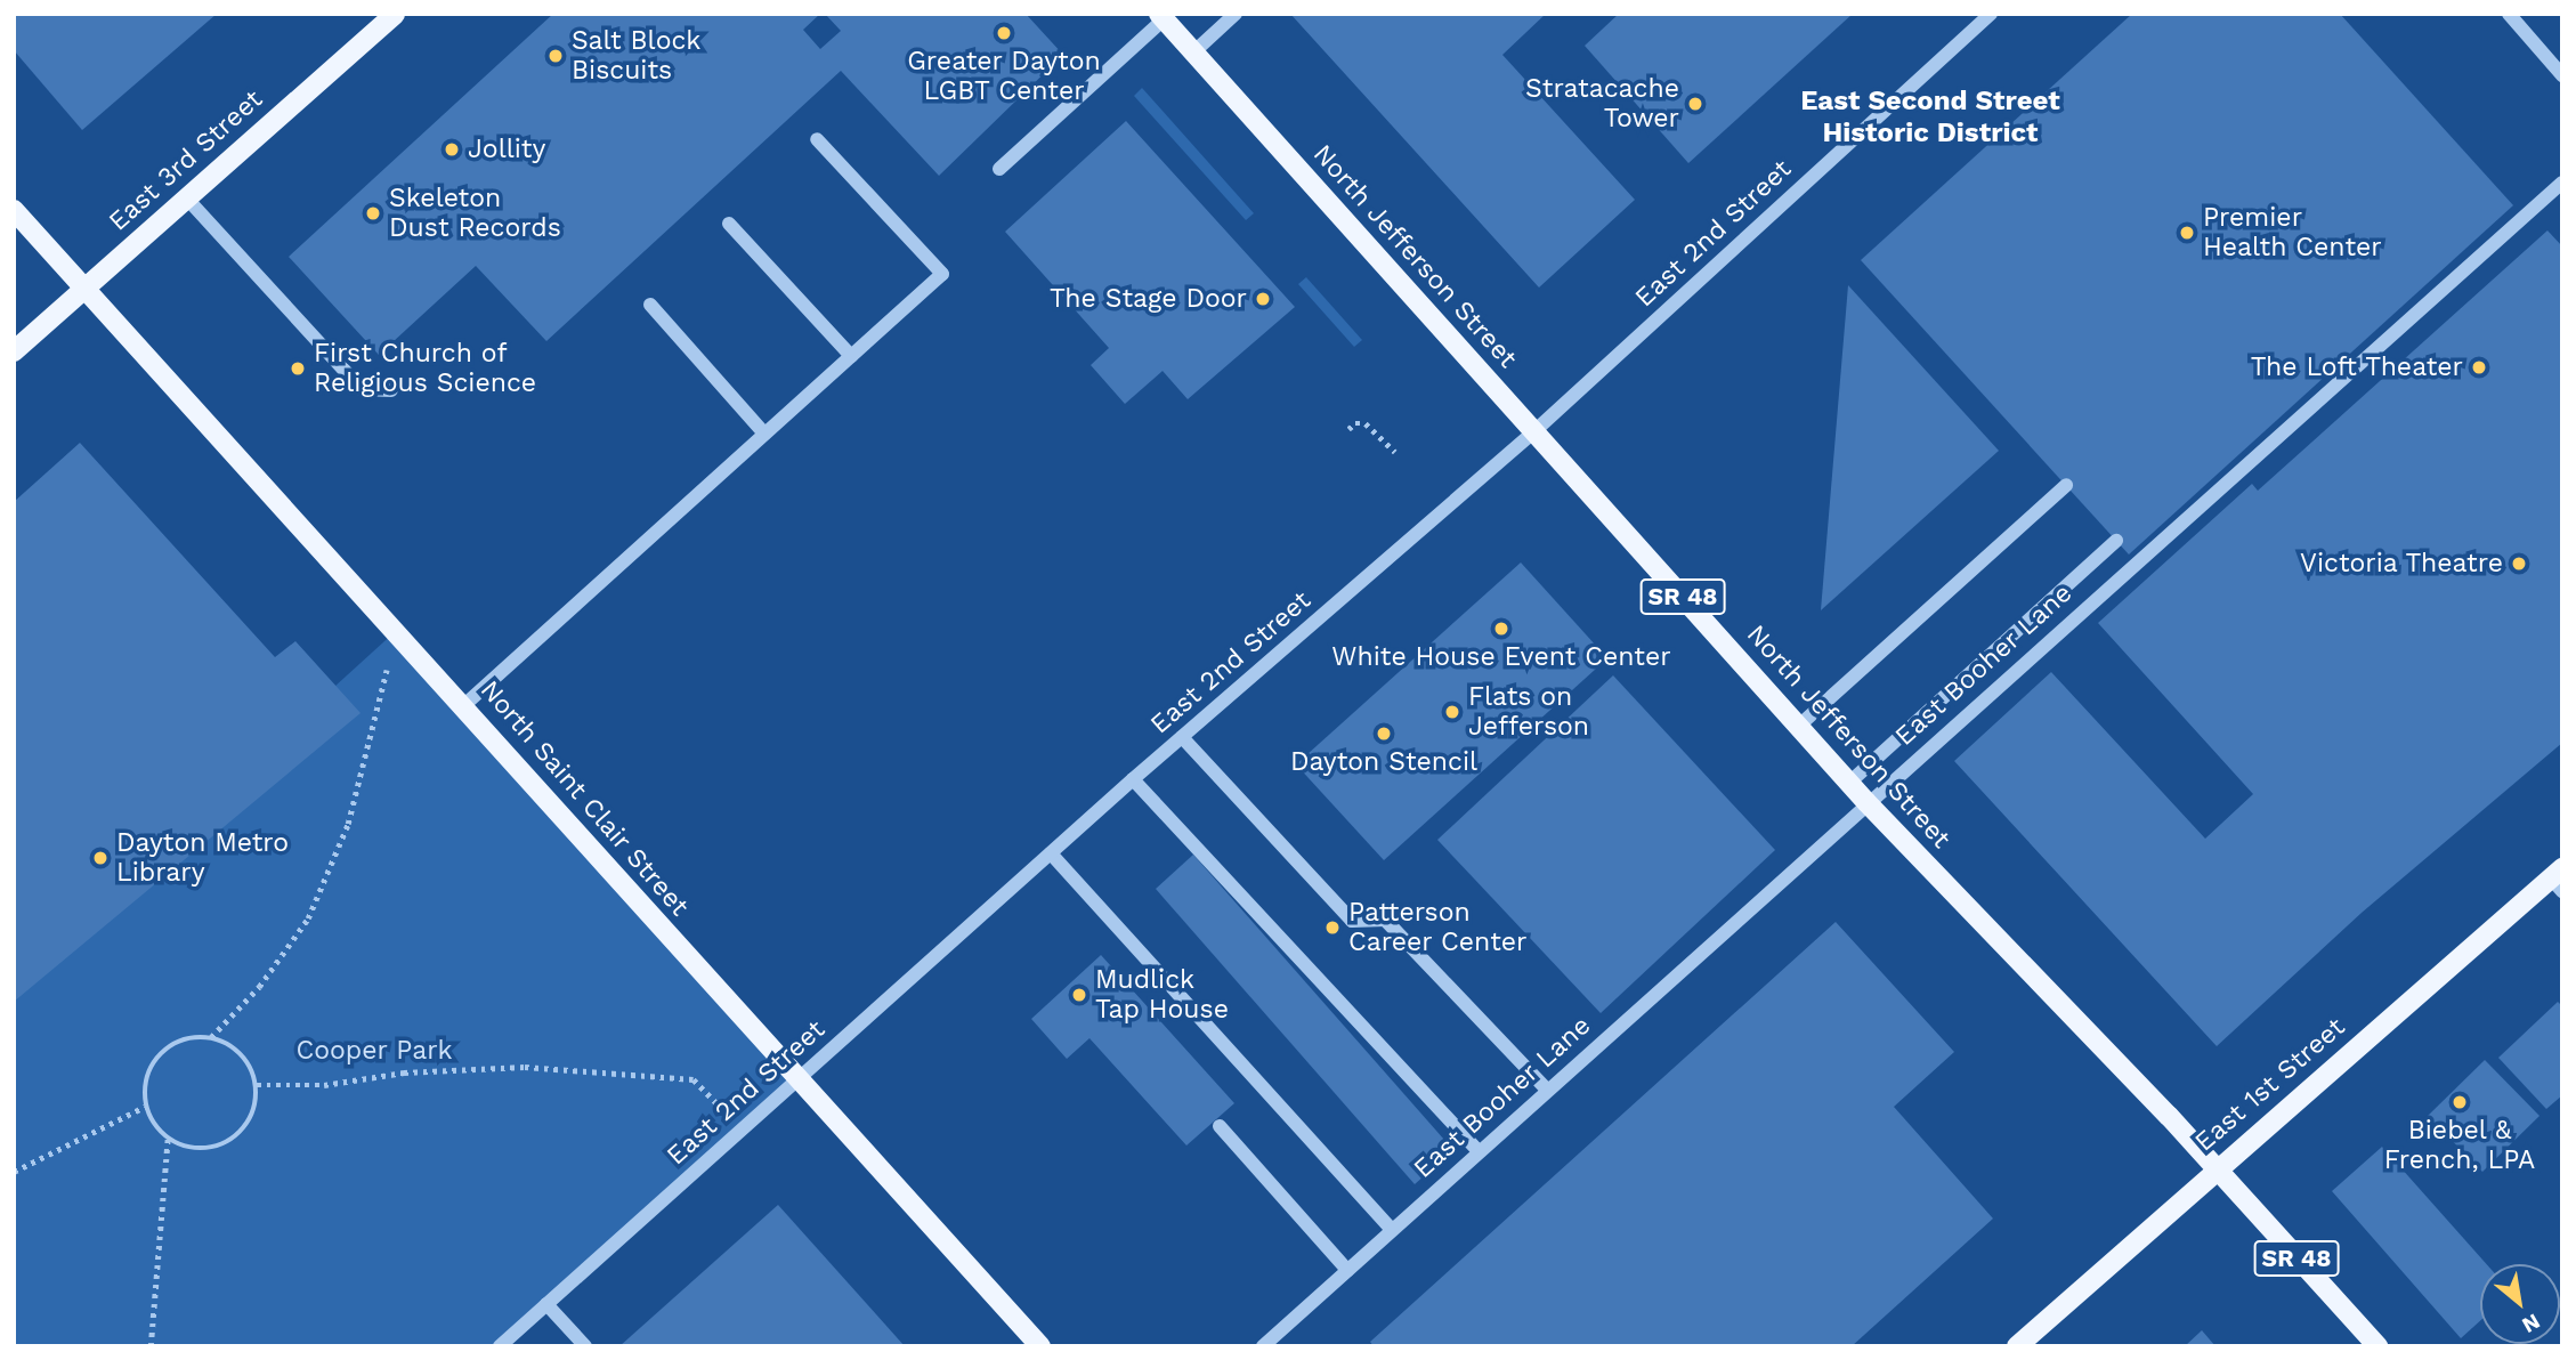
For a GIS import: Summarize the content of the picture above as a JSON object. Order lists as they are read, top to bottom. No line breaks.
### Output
{"streets":{"main road":["East 3rd Street","North Jefferson Street","SR 48","North Saint Clair Street","East 1st Street"],"street":["East 2nd Street","East Booher Lane"]},"crossings":[["East 3rd Street","North Saint Clair Street"],["East 2nd Street","North Jefferson Street"],["East 2nd Street","North Saint Clair Street"],["North Jefferson Street","East Booher Lane"],["North Jefferson Street","East 1st Street"]],"districts":["East Second Street Historic District"],"parks":["Cooper Park"],"places":["Greater Dayton LGBT Center","Salt Block Biscuits","Stratacache Tower","Jollity","Skeleton Dust Records","Premier Health Center","The Stage Door","The Loft Theater","First Church of Religious Science","Victoria Theatre","White House Event Center","Flats on Jefferson","Dayton Stencil","Dayton Metro Library","Patterson Career Center","Mudlick Tap House","Biebel & French, LPA"],"north":"bottom right"}
